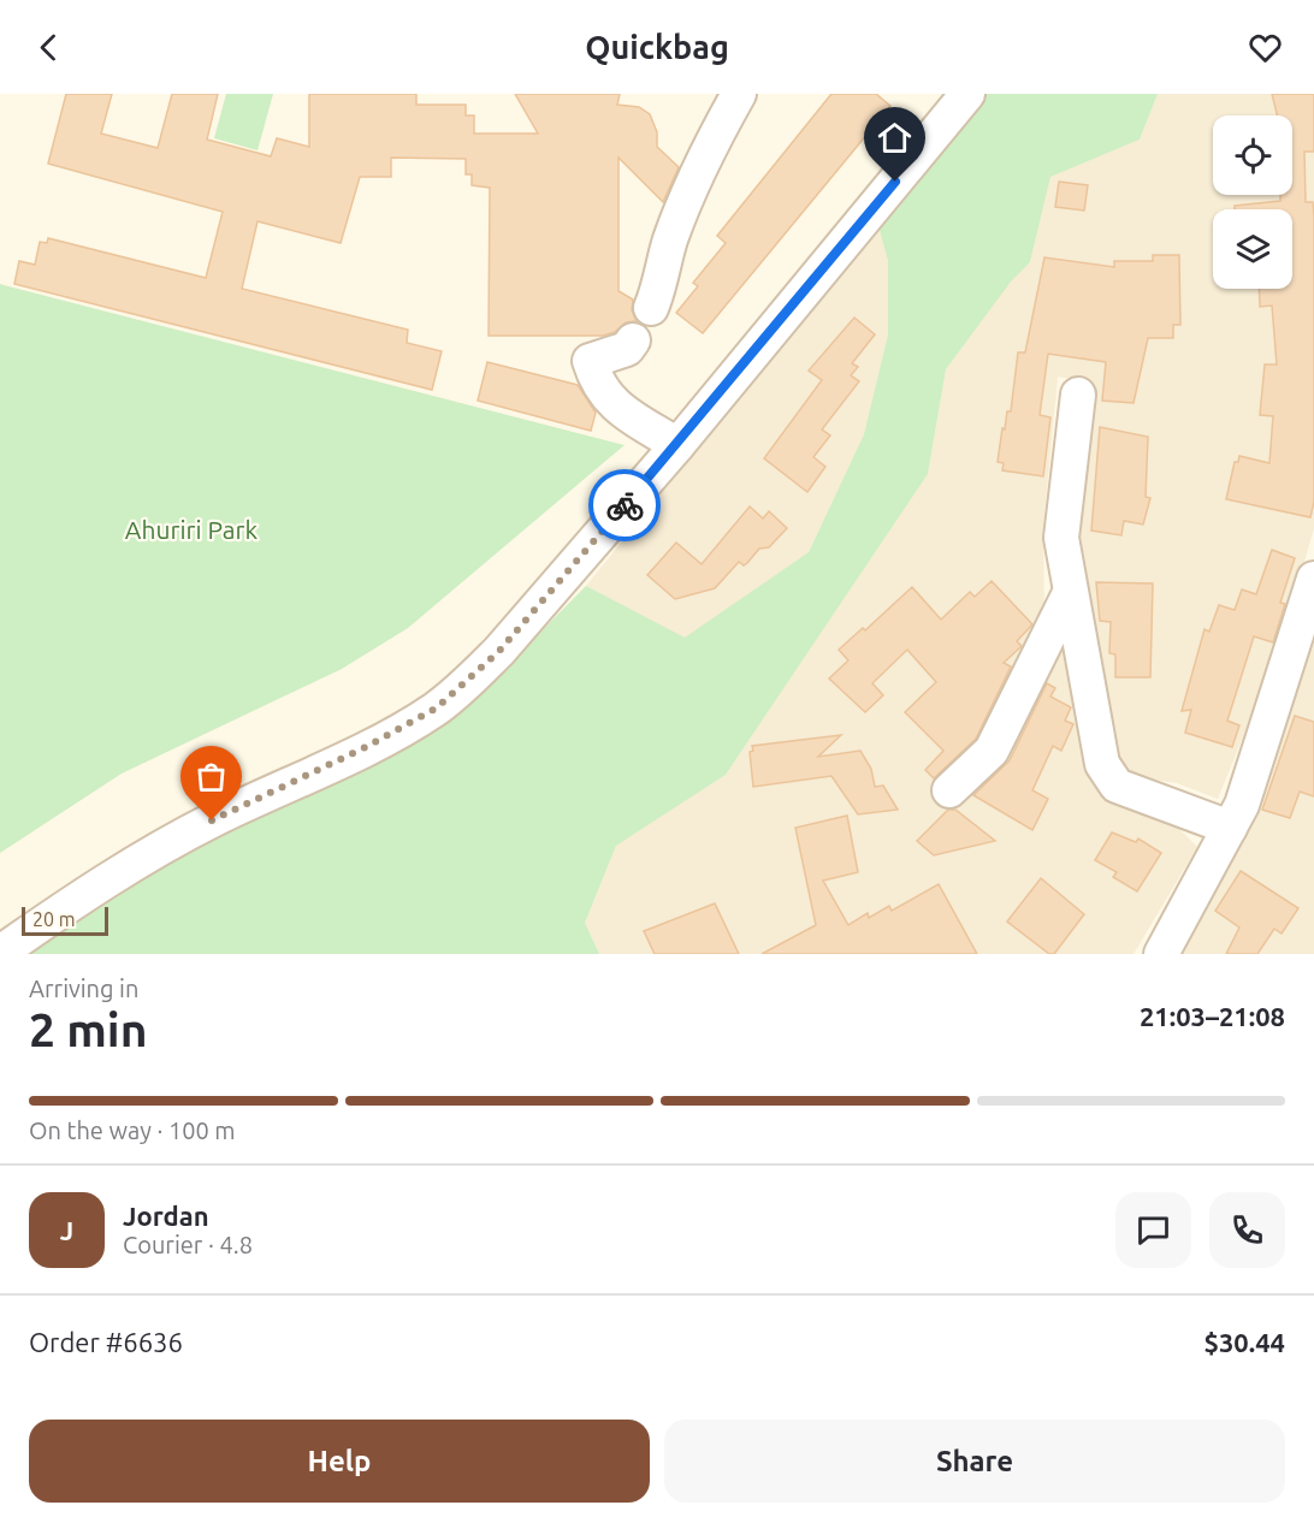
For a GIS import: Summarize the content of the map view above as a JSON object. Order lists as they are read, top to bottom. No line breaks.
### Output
{"parks":["Ahuriri Park"],"scale_bar":"20 m","page":{"header":"Quickbag","scale":"20 m","heading":["2 min","Arriving in","21:03–21:08"],"panel":["Jordan","Courier · 4.8","Order #6636","$30.44"],"bar":"On the way · 100 m","round":"J","buttons":["Help","Share"]}}
